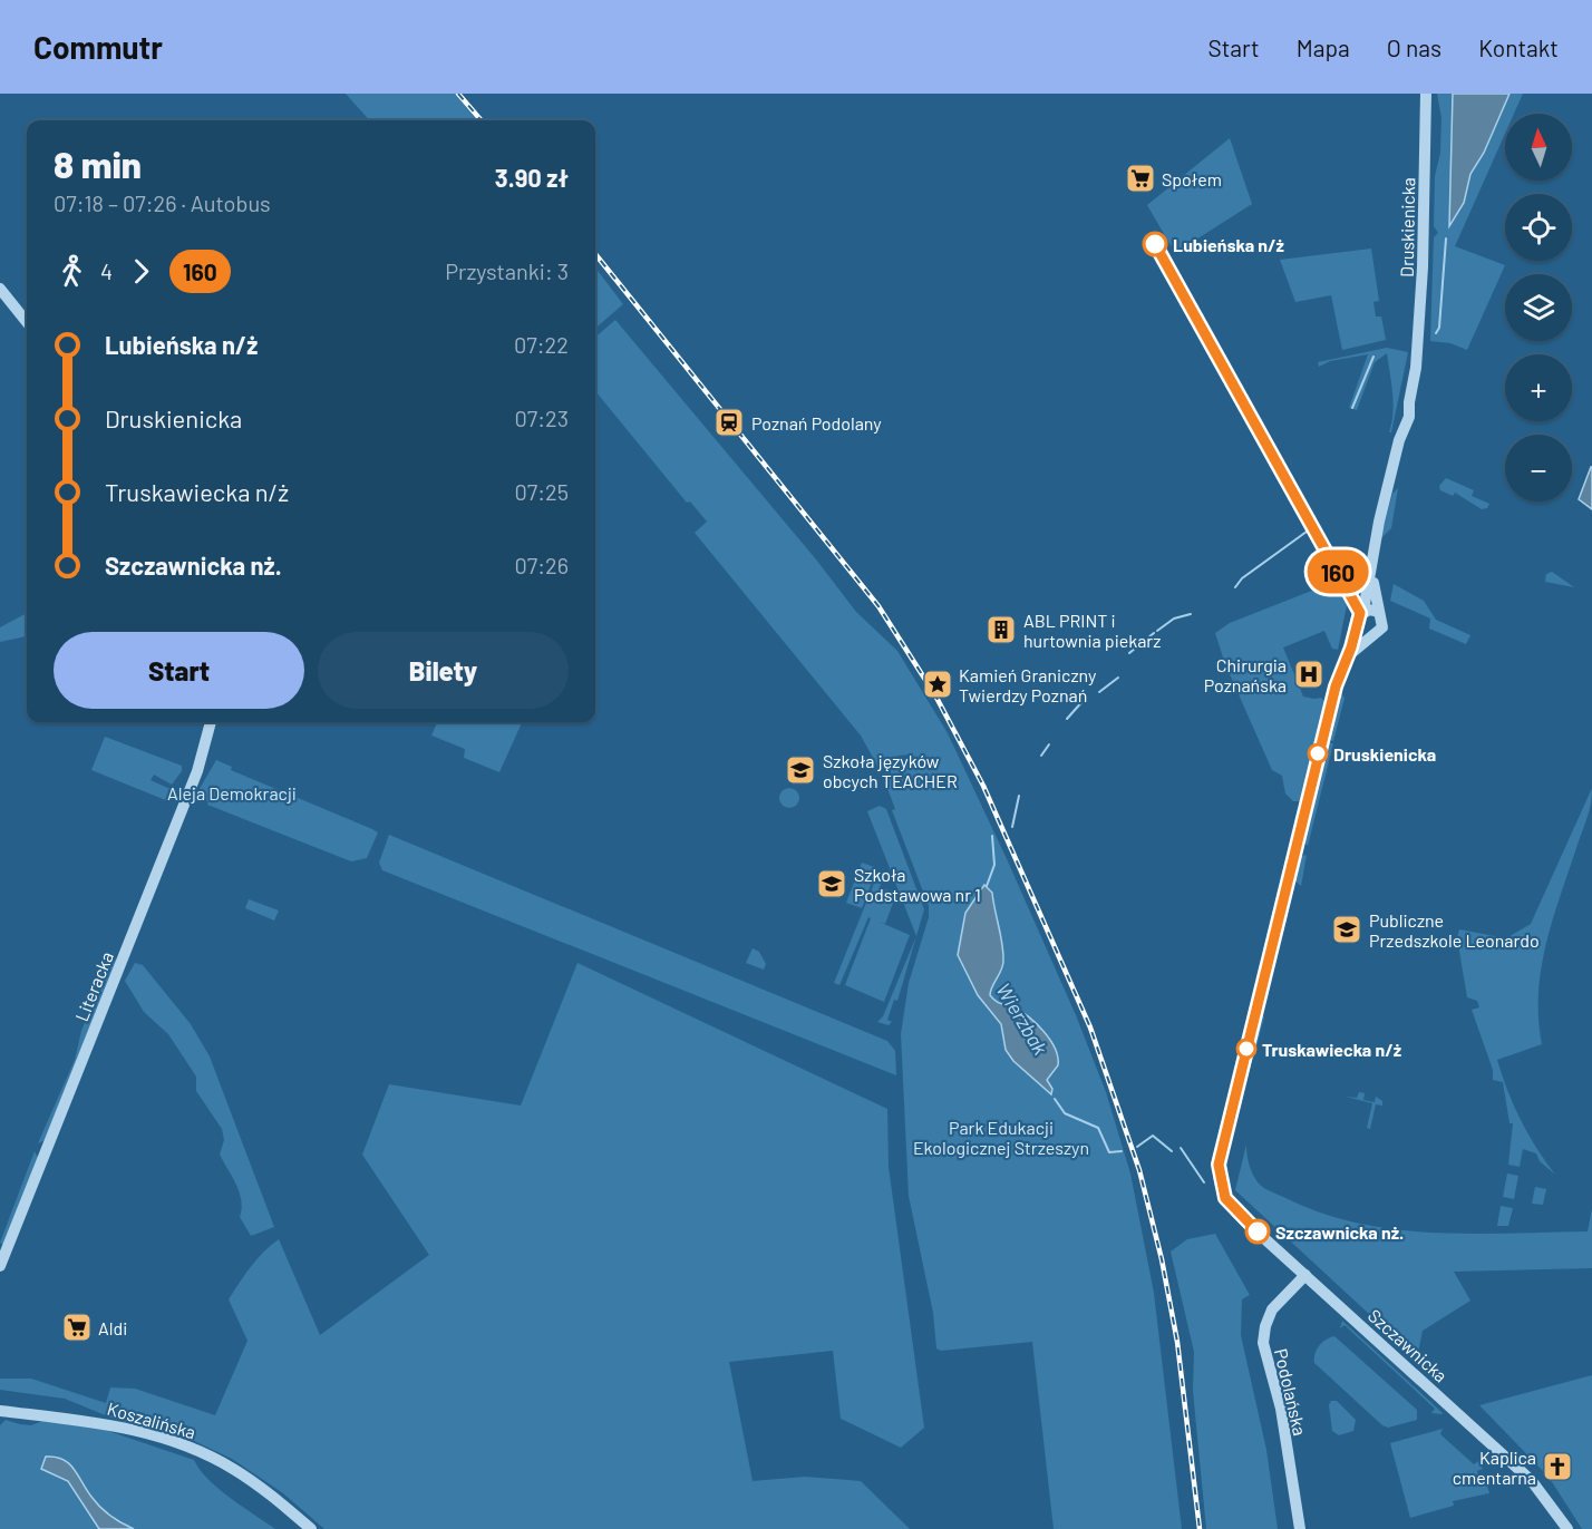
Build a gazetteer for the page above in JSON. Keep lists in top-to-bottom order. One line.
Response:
{"streets":{"street":["Druskienicka","Literacka","Szczawnicka","Podolańska","Koszalińska"]},"crossings":[["Szczawnicka","Podolańska"]],"water":["Wierzbak"],"parks":["Aleja Demokracji","Park Edukacji Ekologicznej Strzeszyn"],"places":{"supermarket":["Społem","Aldi"],"other":["Lubieńska n/ż","Druskienicka","Truskawiecka n/ż","Szczawnicka nż."],"station":["Poznań Podolany"],"building":["ABL PRINT i hurtownia piekarz"],"hospital":["Chirurgia Poznańska"],"place":["Kamień Graniczny Twierdzy Poznań"],"school or university":["Szkoła języków obcych TEACHER","Szkoła Podstawowa nr 1","Publiczne Przedszkole Leonardo"],"church":["Kaplica cmentarna"]},"lines":["bus line 160"],"north":"top","page":{"header":"Commutr","nav":["Start","Mapa","O nas","Kontakt"],"on_map":"160","map_buttons":["+","−"],"heading":["8 min","07:18 – 07:26 · Autobus","3.90 zł"],"legs":["4","160","Przystanki: 3"],"list":[{"name":"Lubieńska n/ż","value":"07:22"},{"name":"Druskienicka","value":"07:23"},{"name":"Truskawiecka n/ż","value":"07:25"},{"name":"Szczawnicka nż.","value":"07:26"}],"buttons":["Start","Bilety"]}}
